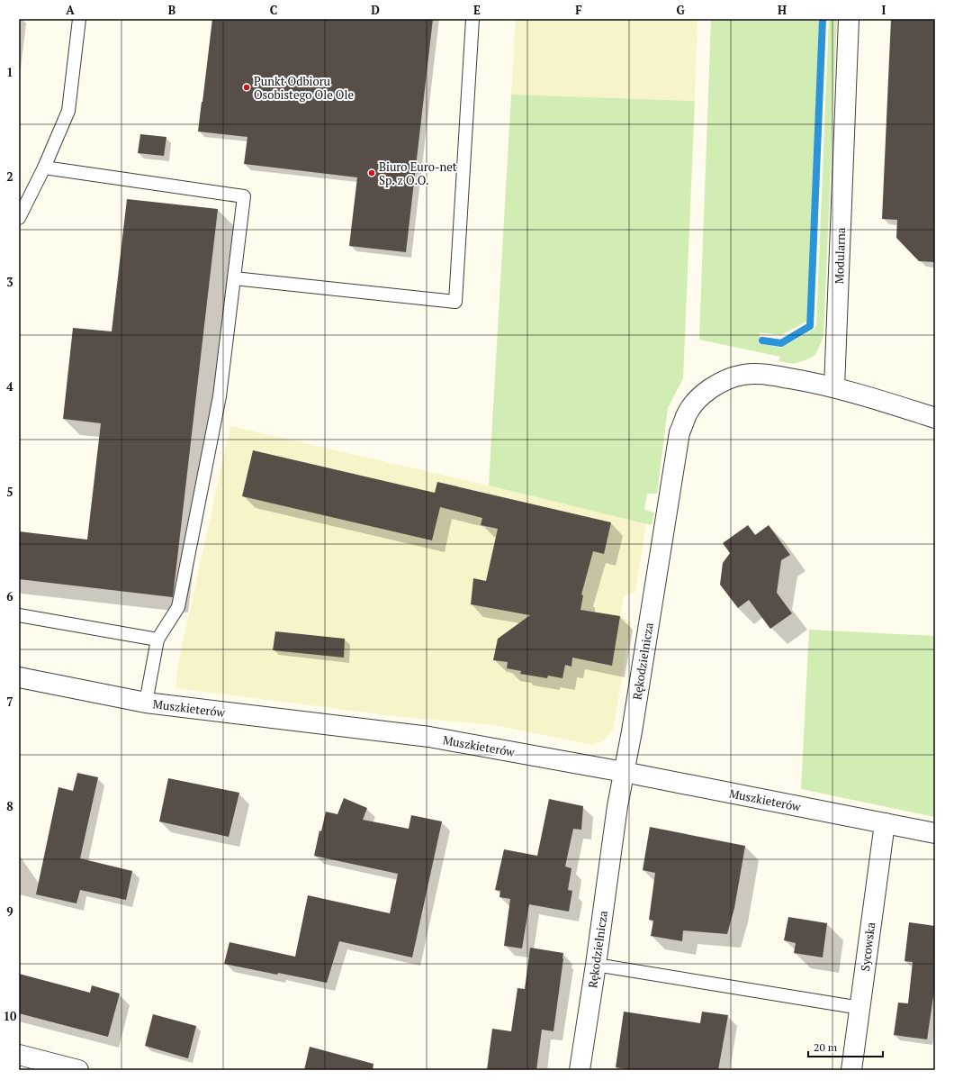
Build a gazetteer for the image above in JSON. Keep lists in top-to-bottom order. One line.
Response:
{"streets":{"street":["Modularna","Rękodzielnicza","Muszkieterów","Sycowska"]},"crossings":[["Modularna","Rękodzielnicza"],["Rękodzielnicza","Muszkieterów"],["Muszkieterów","Sycowska"]],"places":["Punkt Odbioru Osobistego Ole Ole","Biuro Euro-net Sp. z O.O."],"scale_bar":"20 m","grid":{"columns":["A","B","C","D","E","F","G","H","I"],"rows":["1","2","3","4","5","6","7","8","9","10"]}}
